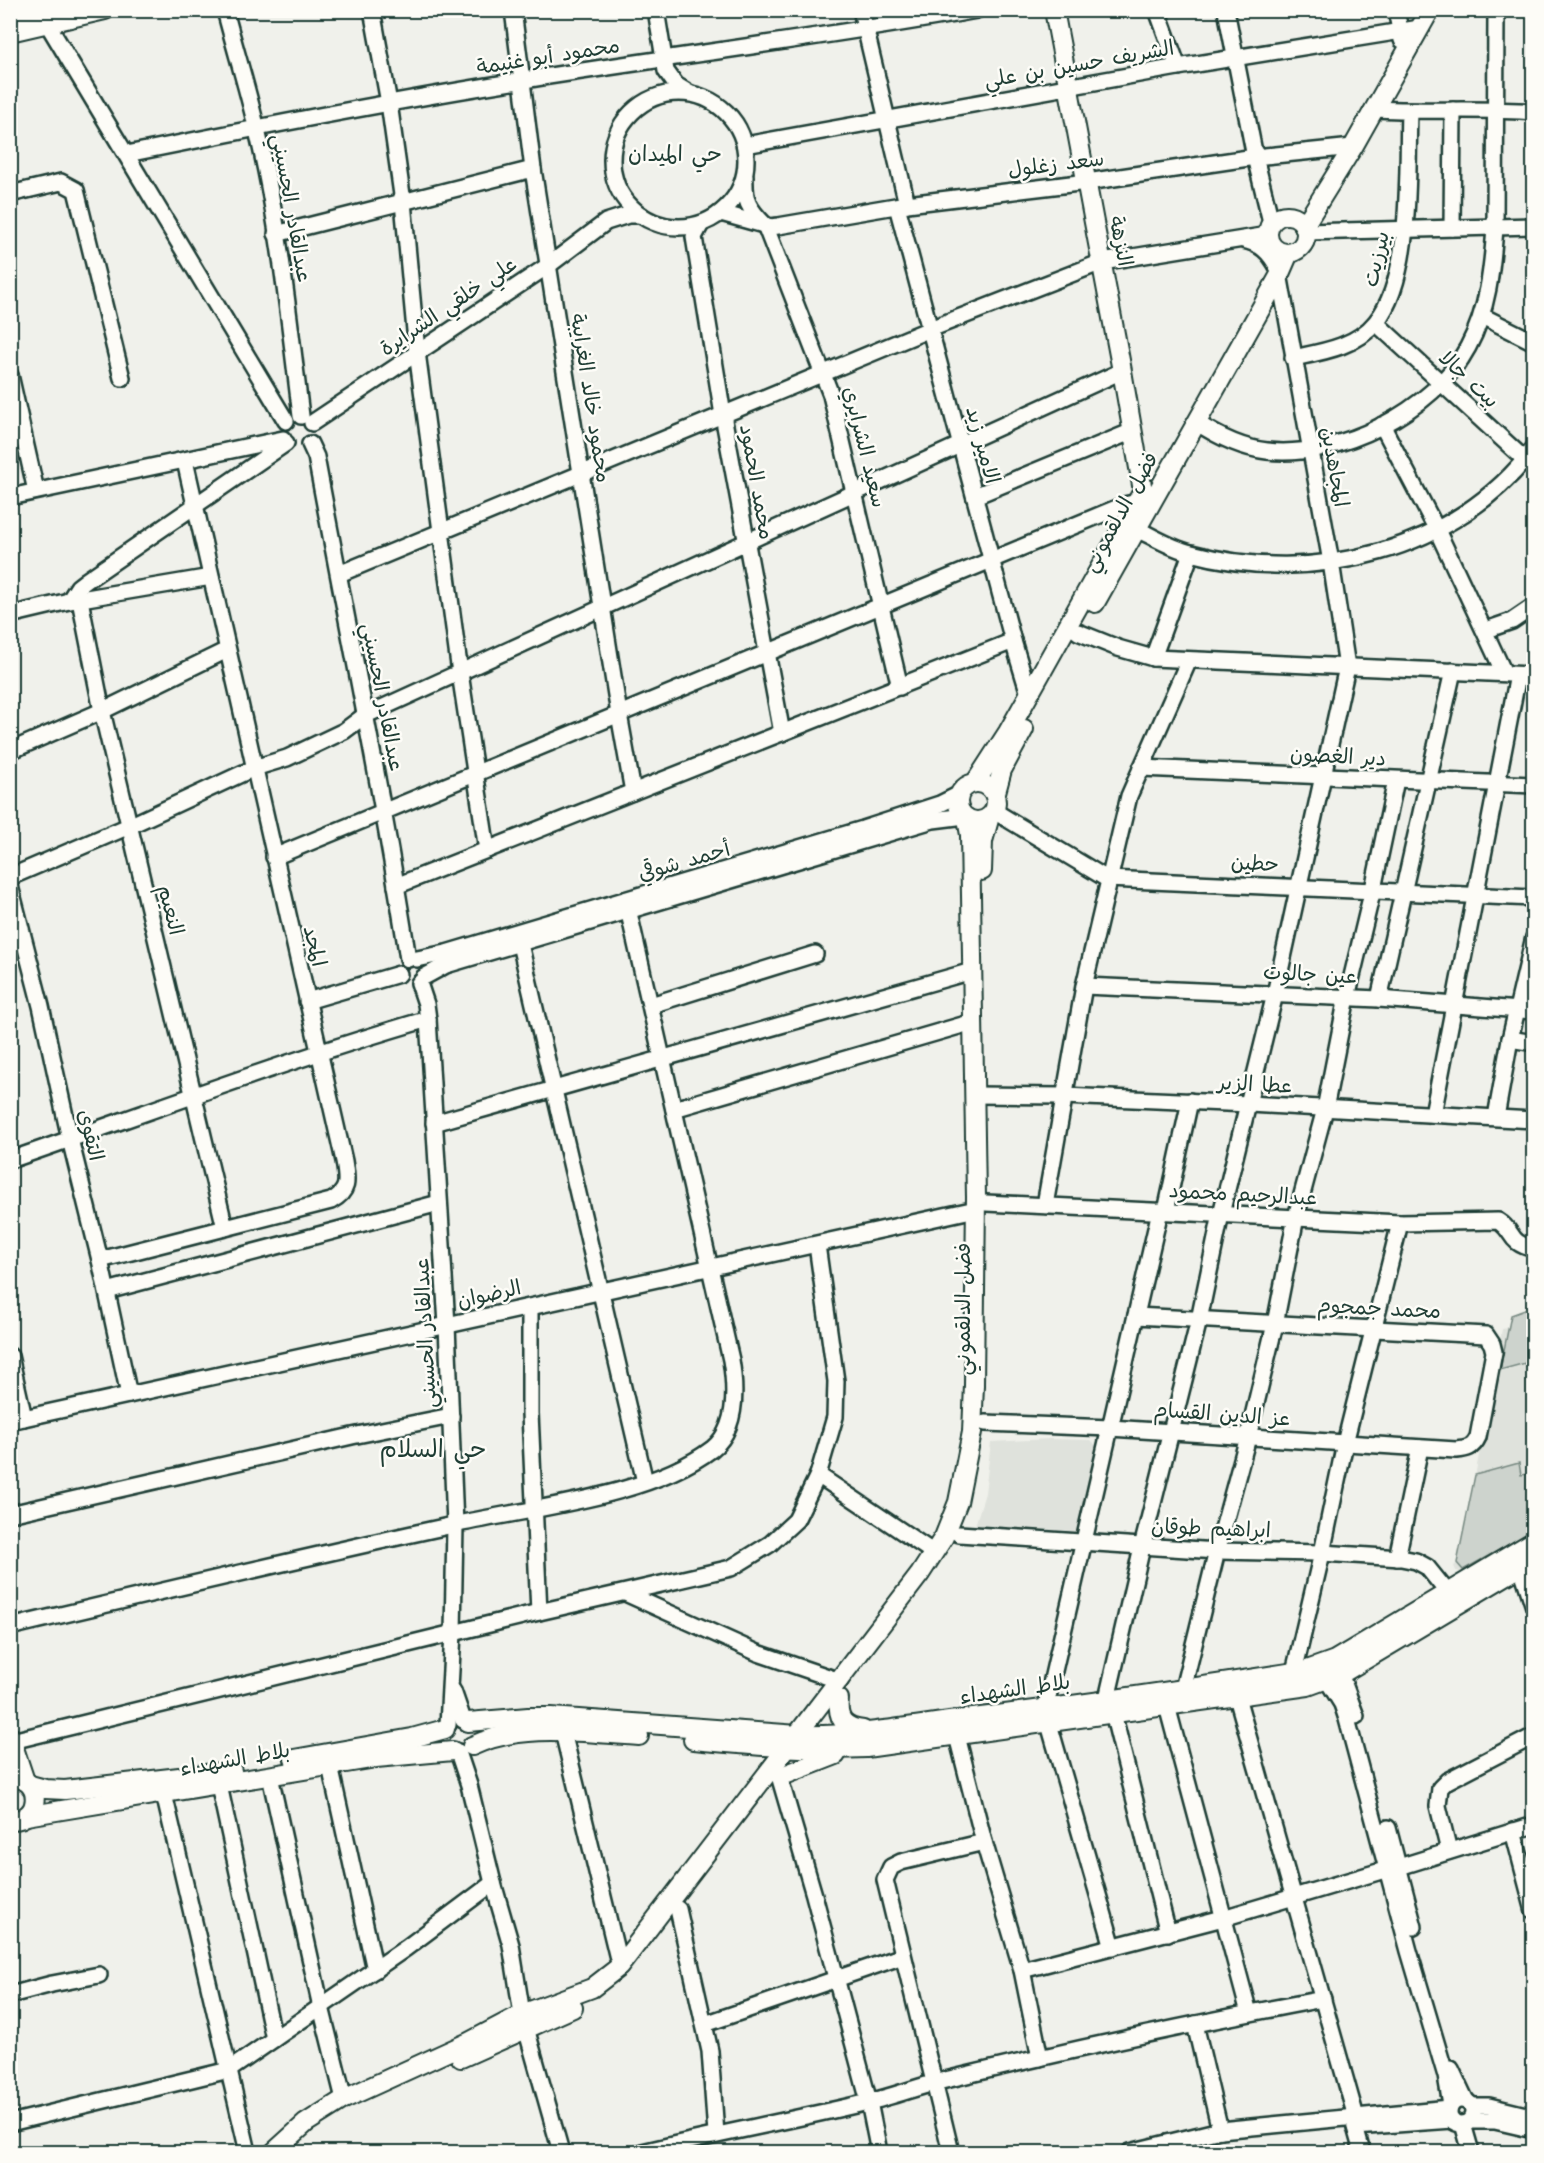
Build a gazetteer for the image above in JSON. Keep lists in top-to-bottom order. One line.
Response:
{"streets":{"main road":["النزهة","فضل الدلقموني","بلاط الشهداء"],"street":["محمود أبو غنيمة","الشريف حسين بن علي","سعد زغلول","عبدالقادر الحسيني","بيرزيت","علي خلقي الشرايرة","بيت جالا","محمود خالد الغرايبة","الامير زيد","سعيد الشرايري","المجاهدين","محمد الحمود","دير الغصون","أحمد شوقي","حطين","النعيم","المجد","عين جالوت","عطا الزير","التقوى","عبدالرحيم محمود","الرضوان","محمد جمجوم","عز الدين القسام","ابراهيم طوقان"]},"crossings":[["محمود أبو غنيمة","عبدالقادر الحسيني"],["محمود أبو غنيمة","محمود خالد الغرايبة"],["محمود أبو غنيمة","الامير زيد"],["الشريف حسين بن علي","سعد زغلول"],["الشريف حسين بن علي","النزهة"],["الشريف حسين بن علي","علي خلقي الشرايرة"],["الشريف حسين بن علي","الامير زيد"],["الشريف حسين بن علي","محمد الحمود"],["سعد زغلول","النزهة"],["سعد زغلول","علي خلقي الشرايرة"],["سعد زغلول","الامير زيد"],["سعد زغلول","سعيد الشرايري"],["سعد زغلول","محمد الحمود"],["عبدالقادر الحسيني","علي خلقي الشرايرة"],["عبدالقادر الحسيني","أحمد شوقي"],["عبدالقادر الحسيني","الرضوان"],["عبدالقادر الحسيني","بلاط الشهداء"],["بيرزيت","بيت جالا"],["بيرزيت","المجاهدين"],["علي خلقي الشرايرة","محمود خالد الغرايبة"],["علي خلقي الشرايرة","محمد الحمود"],["المجاهدين","فضل الدلقموني"],["فضل الدلقموني","أحمد شوقي"],["فضل الدلقموني","حطين"],["فضل الدلقموني","عطا الزير"],["فضل الدلقموني","عبدالرحيم محمود"],["فضل الدلقموني","الرضوان"],["فضل الدلقموني","عز الدين القسام"],["فضل الدلقموني","ابراهيم طوقان"],["فضل الدلقموني","بلاط الشهداء"],["أحمد شوقي","حطين"],["النعيم","المجد"],["المجد","التقوى"],["التقوى","الرضوان"],["عبدالرحيم محمود","الرضوان"],["محمد جمجوم","عز الدين القسام"],["ابراهيم طوقان","بلاط الشهداء"]],"districts":["حي الميدان","حي السلام"]}
